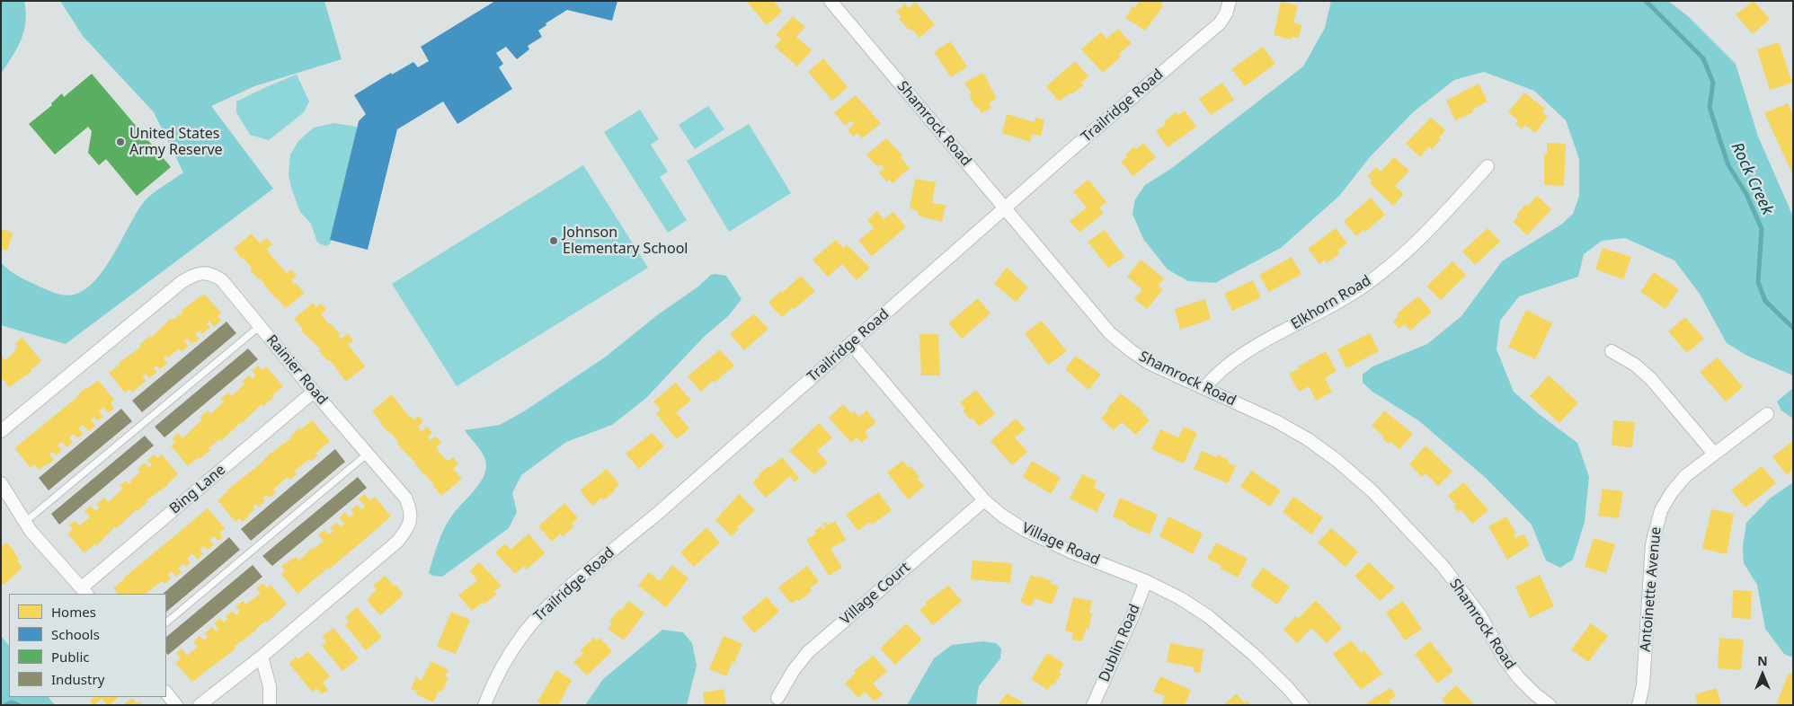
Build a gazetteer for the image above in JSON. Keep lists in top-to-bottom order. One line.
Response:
{"streets":{"street":["Trailridge Road","Shamrock Road","Elkhorn Road","Rainier Road","Bing Lane","Village Road","Antoinette Avenue","Village Court","Dublin Road"]},"crossings":[["Trailridge Road","Shamrock Road"],["Trailridge Road","Village Road"],["Shamrock Road","Elkhorn Road"],["Rainier Road","Bing Lane"],["Village Road","Village Court"],["Village Road","Dublin Road"]],"water":["Rock Creek"],"places":["United States Army Reserve","Johnson Elementary School"],"legend":["Homes","Schools","Public","Industry"],"north":"top"}
